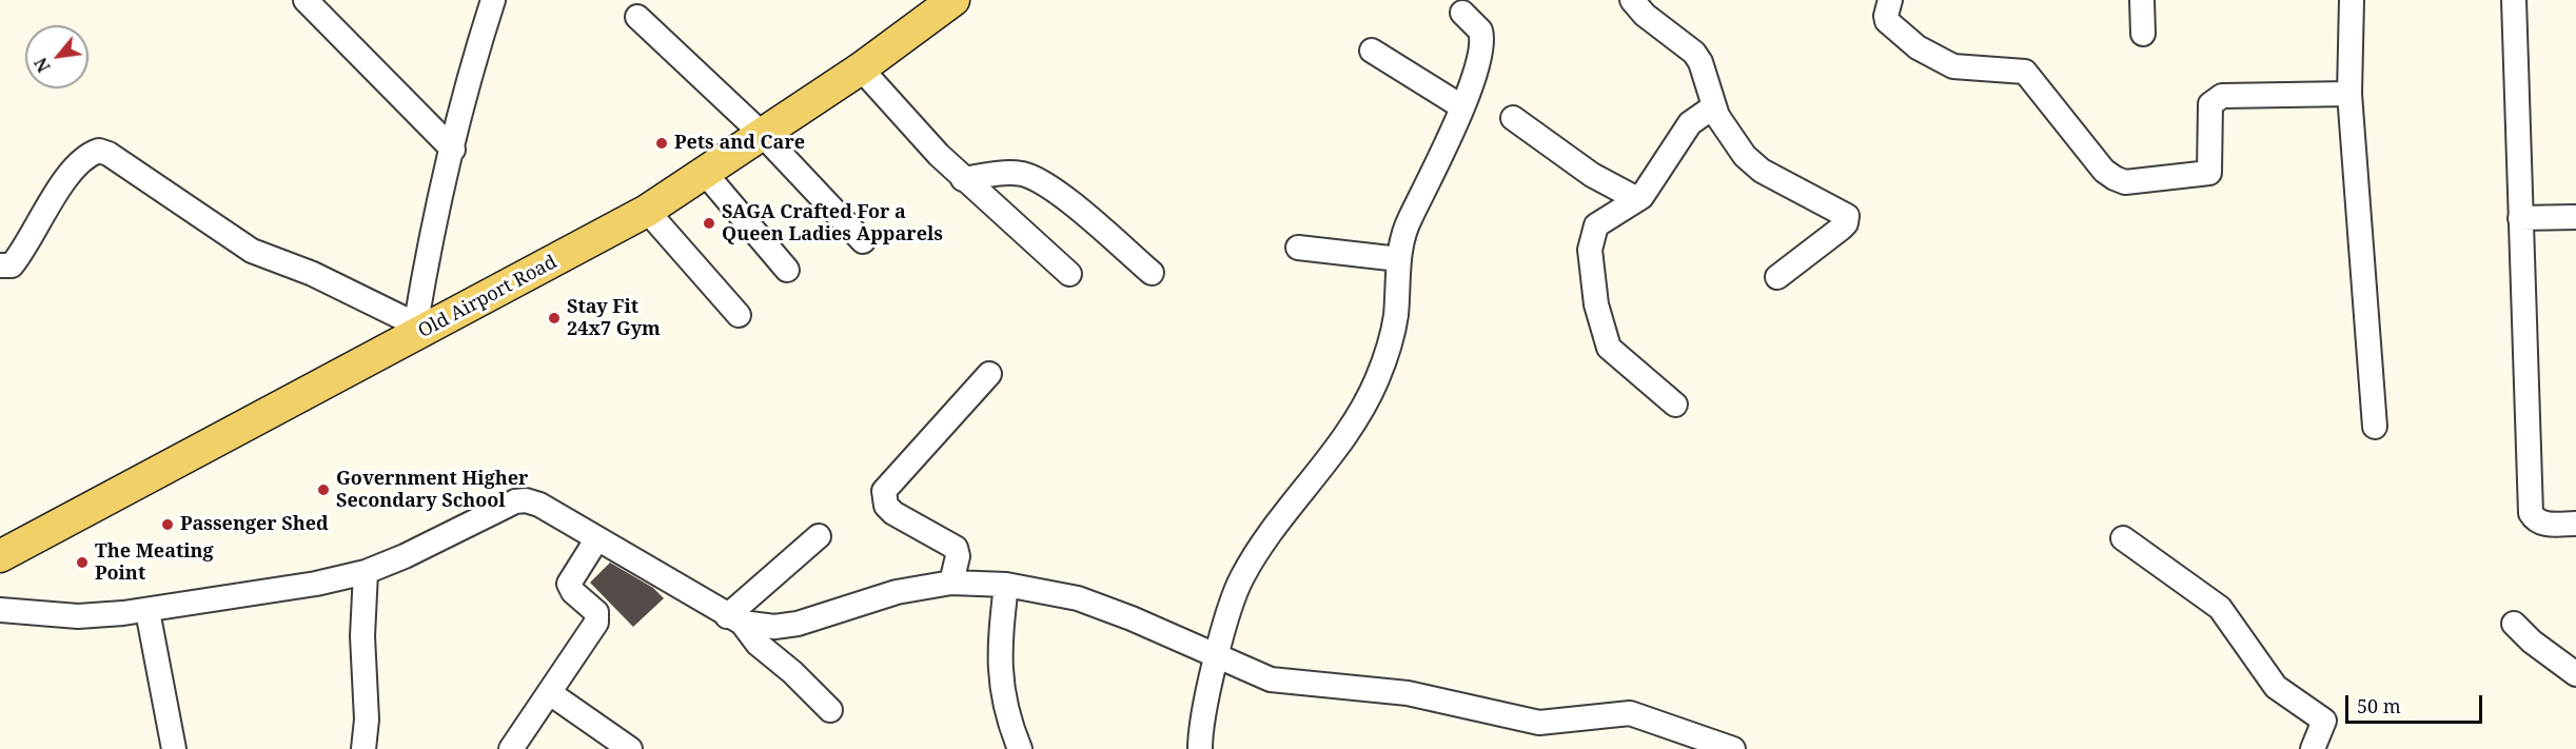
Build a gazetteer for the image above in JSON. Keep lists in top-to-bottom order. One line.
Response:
{"streets":{"main road":["Old Airport Road"]},"places":["Pets and Care","SAGA Crafted For a Queen Ladies Apparels","Stay Fit 24x7 Gym","Government Higher Secondary School","Passenger Shed","The Meating Point"],"scale_bar":"50 m","north":"bottom left"}
